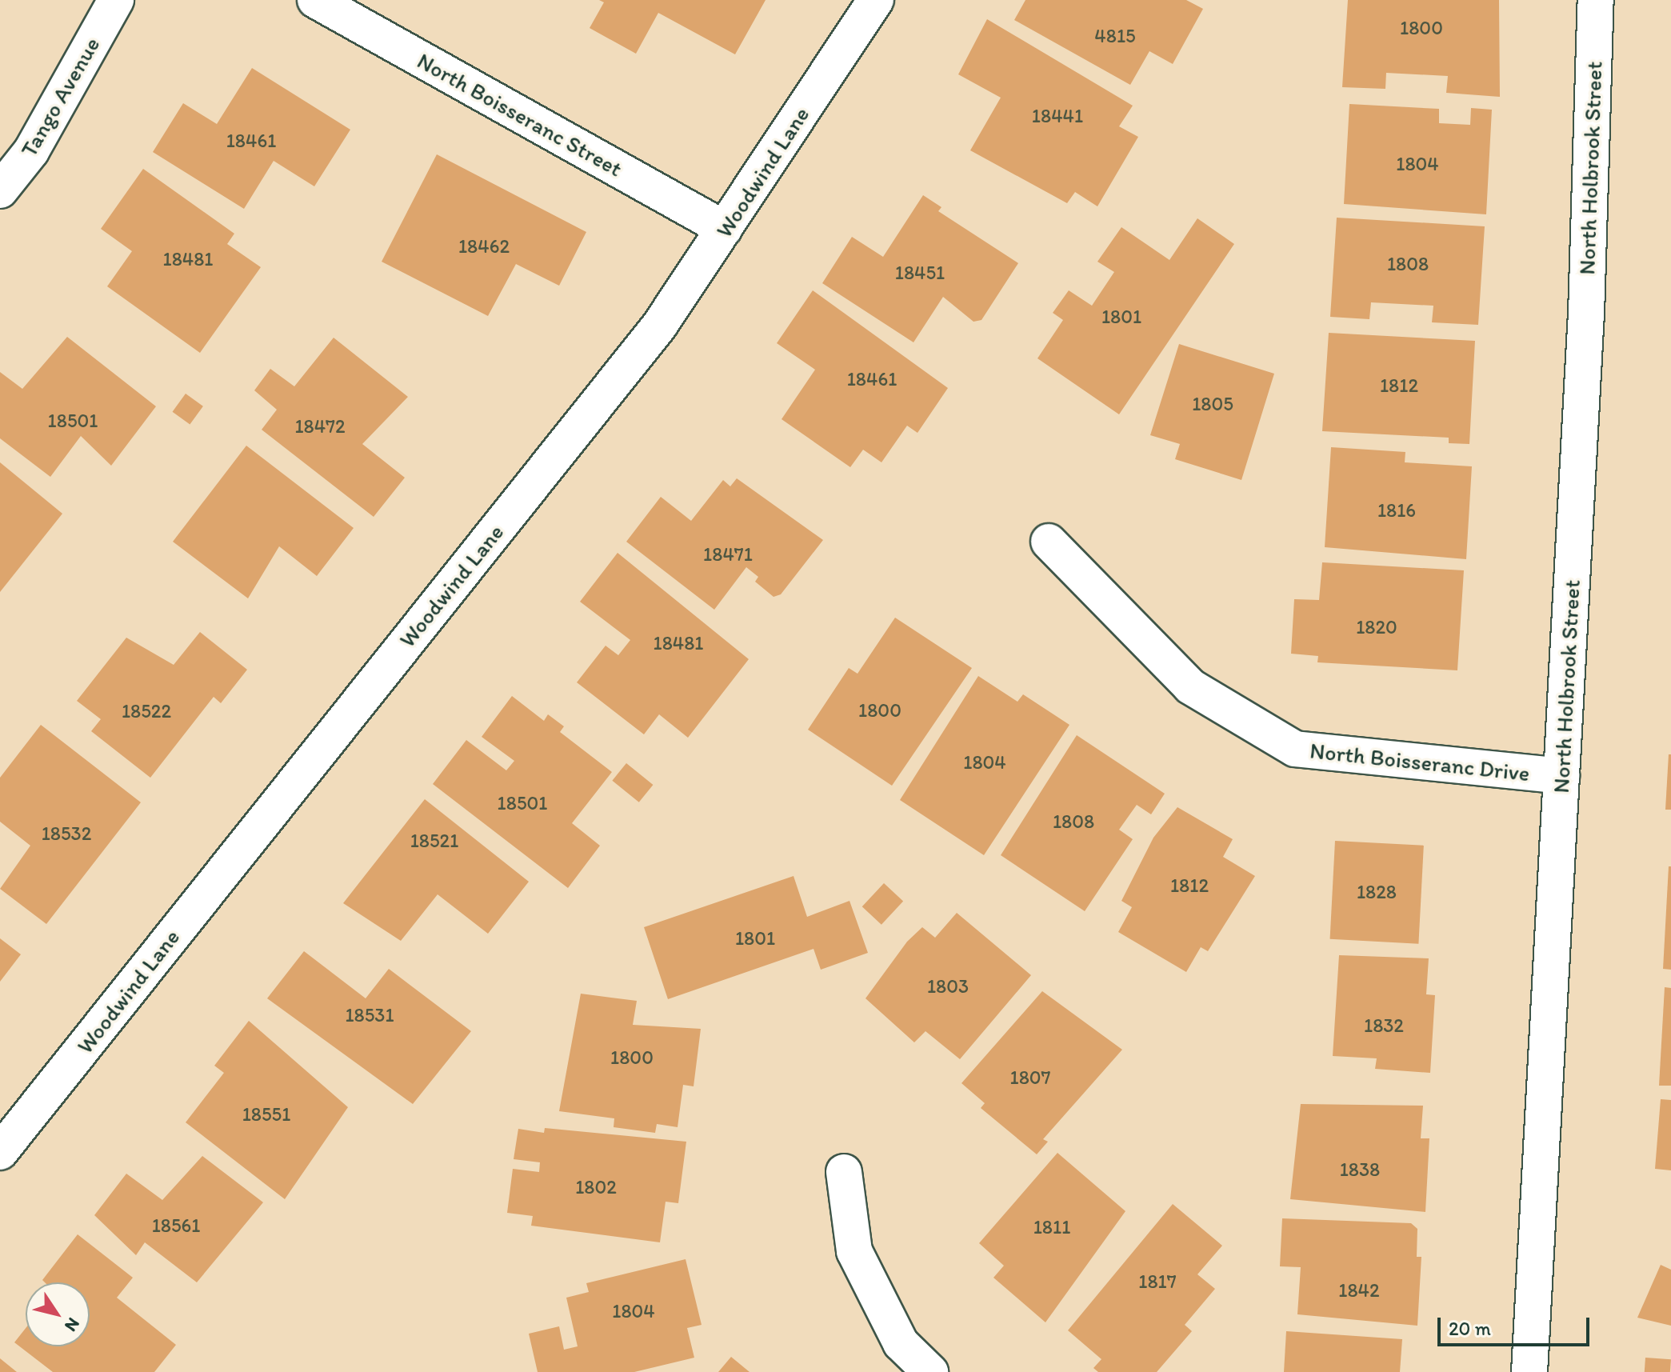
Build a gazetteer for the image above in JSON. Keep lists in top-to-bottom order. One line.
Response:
{"streets":{"street":["Tango Avenue","North Boisseranc Street","North Holbrook Street","Woodwind Lane","North Boisseranc Drive"]},"crossings":[["North Boisseranc Street","Woodwind Lane"],["North Holbrook Street","North Boisseranc Drive"]],"house_numbers":["1800","4815","18441","18461","1804","18462","18481","1808","18451","1801","18461","1812","1805","18501","18472","1816","18471","1820","18481","1800","18522","1804","18501","1808","18532","18521","1812","1828","1801","1803","18531","1832","1800","1807","18551","1838","1802","18561","1811","1817","1842","1804"],"scale_bar":"20 m","north":"bottom right"}
